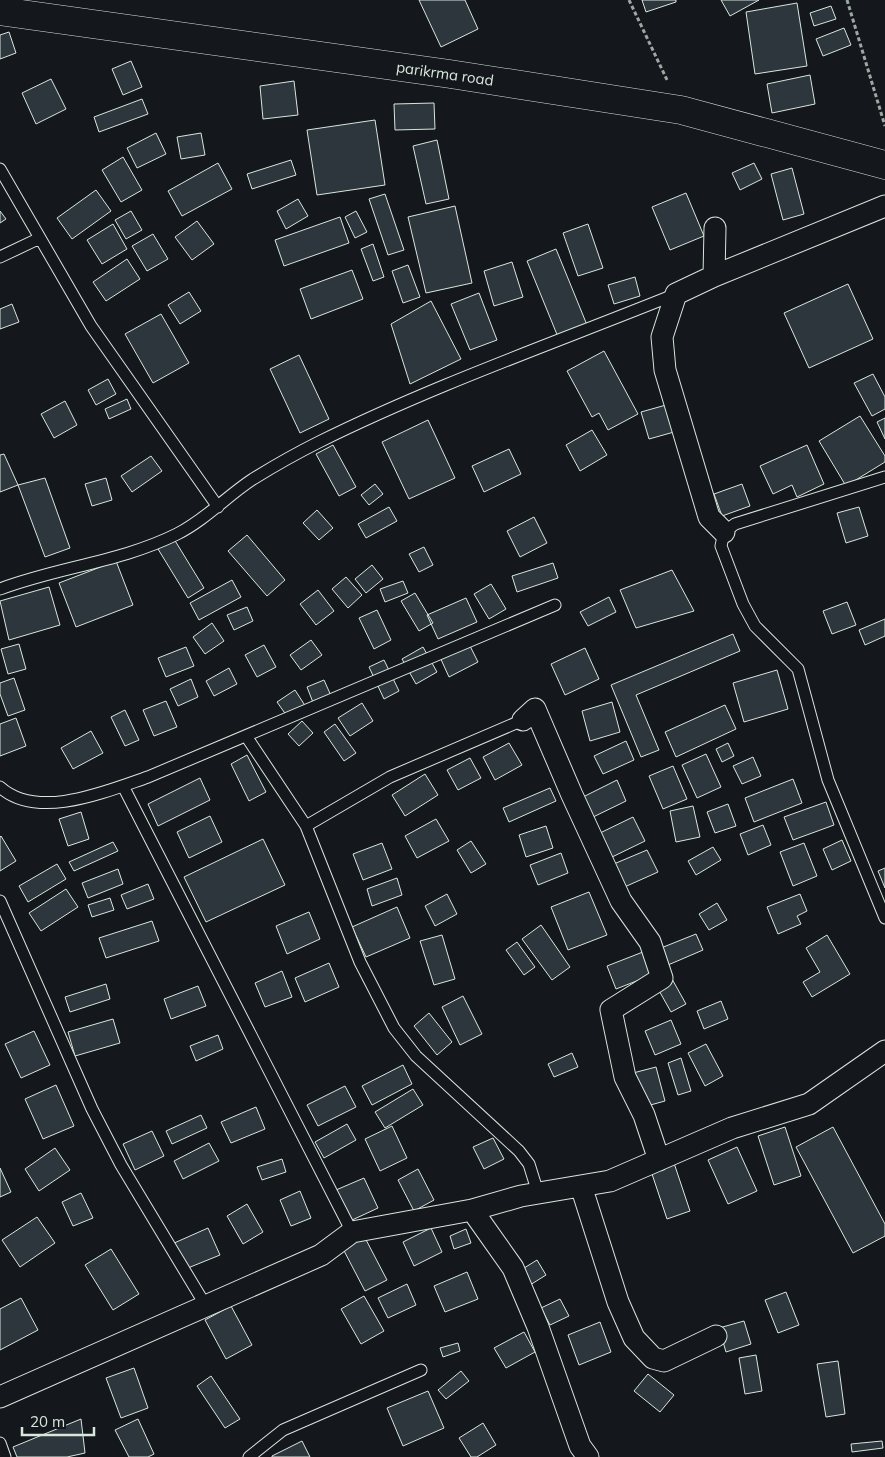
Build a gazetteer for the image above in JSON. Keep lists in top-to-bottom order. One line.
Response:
{"streets":{"street":["parikrma road"]},"scale_bar":"20 m"}
